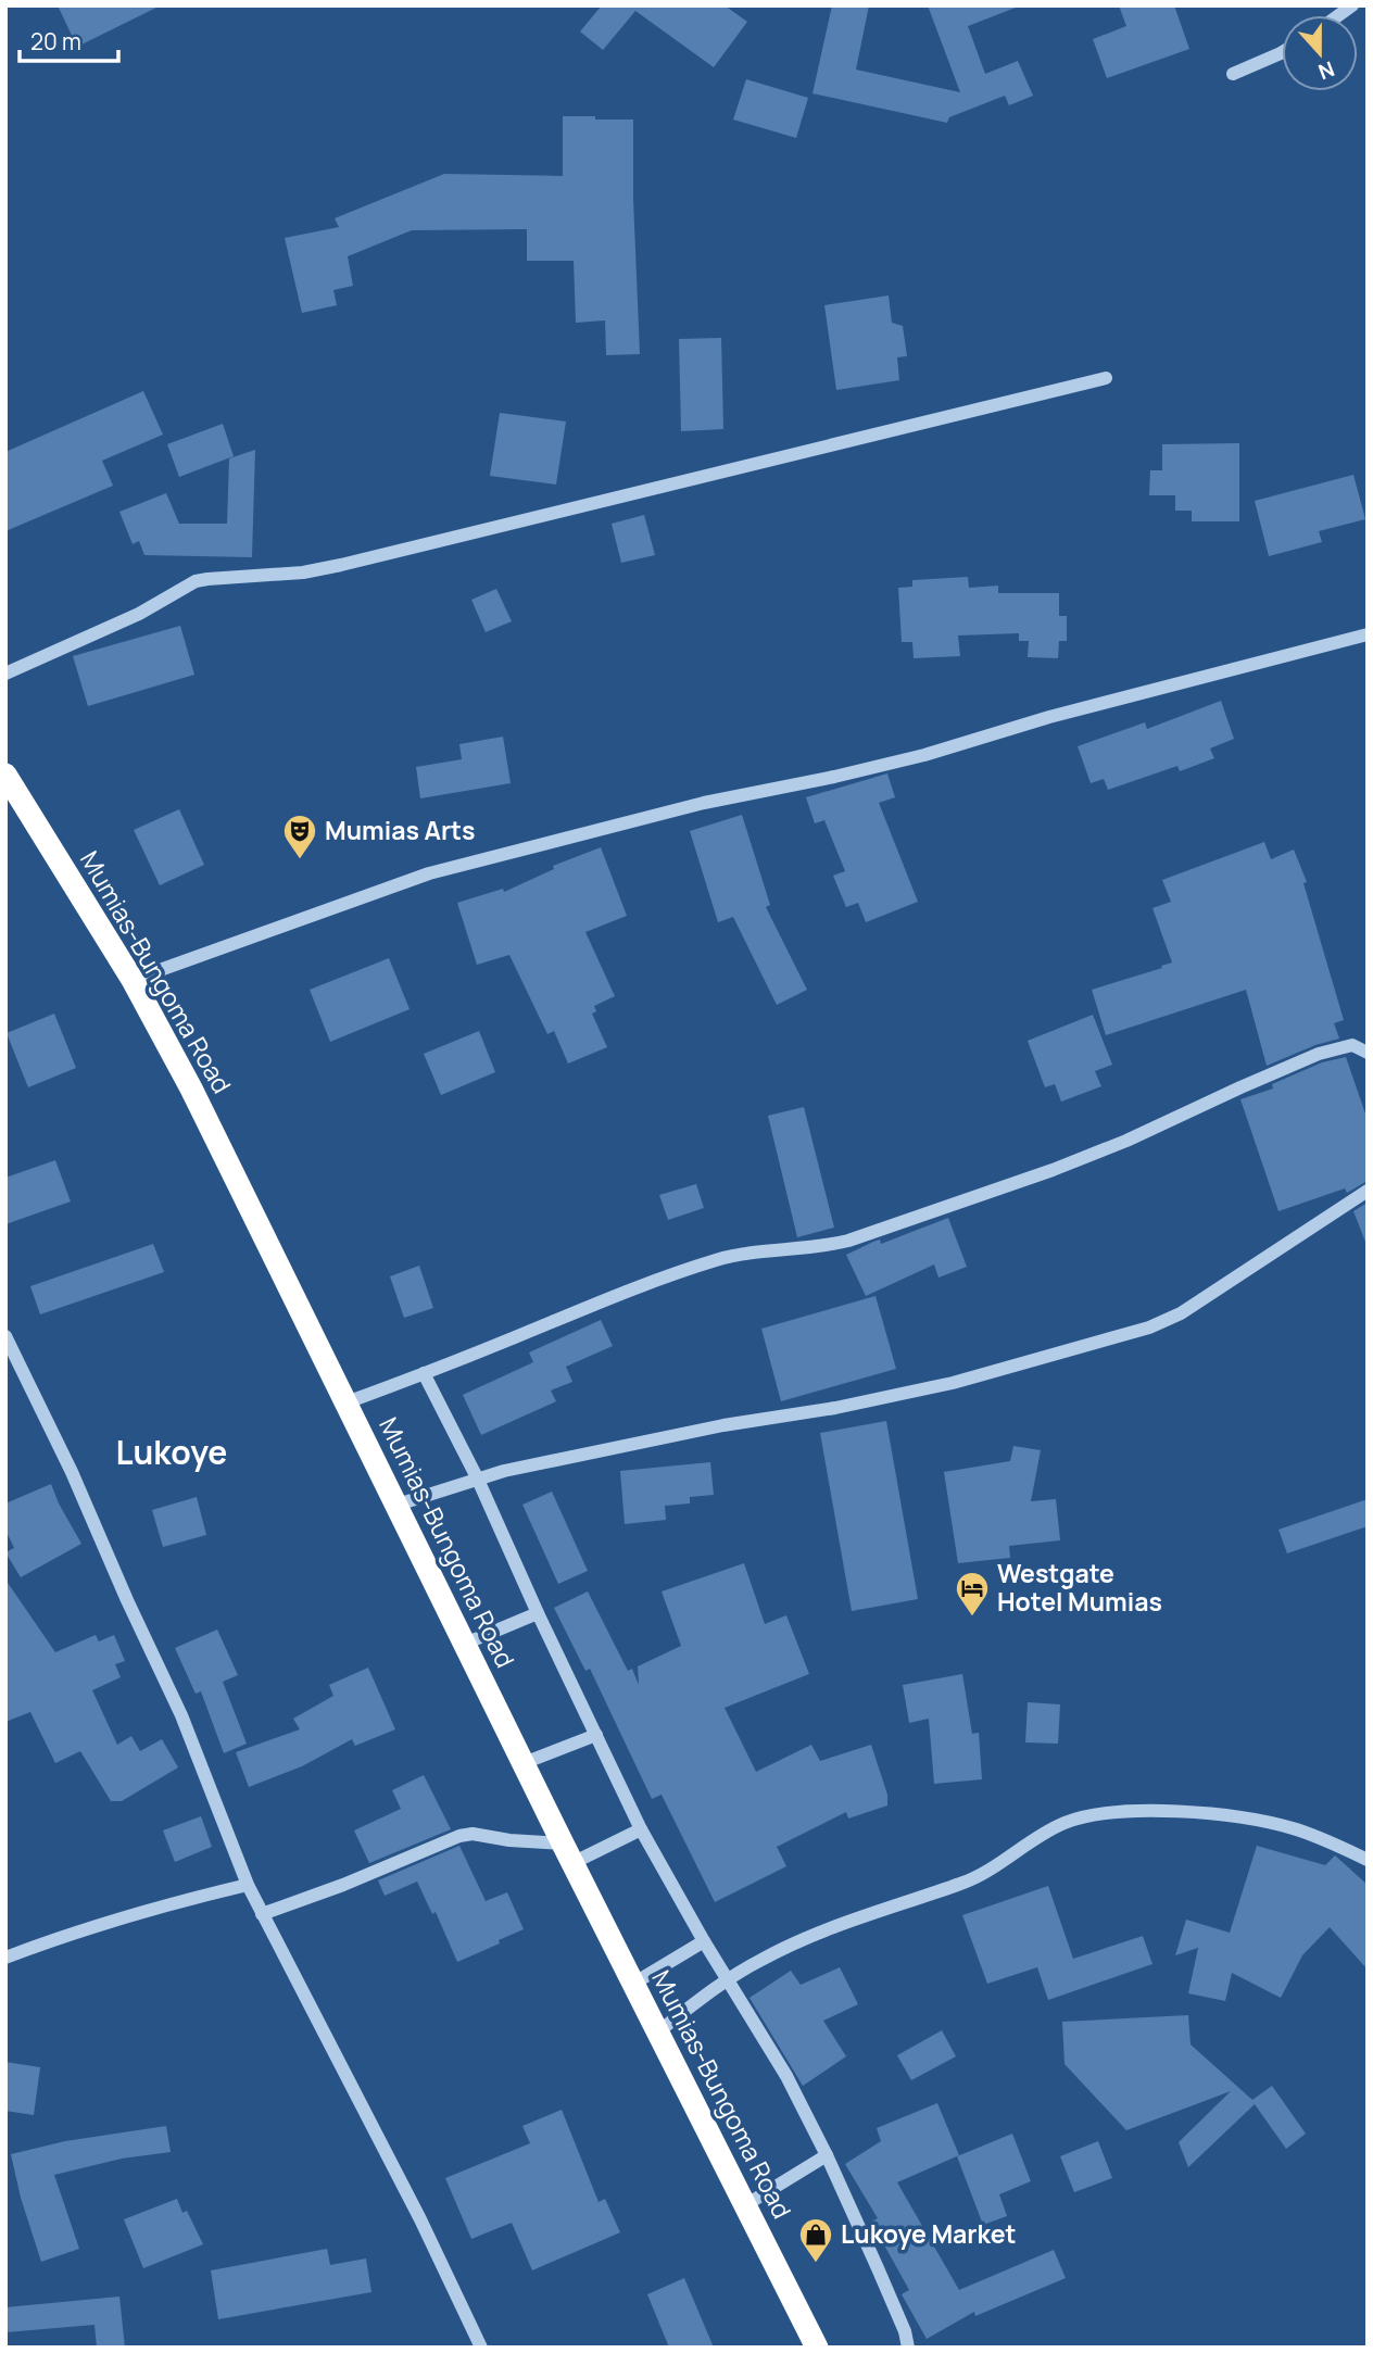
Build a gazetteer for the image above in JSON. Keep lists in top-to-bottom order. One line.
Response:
{"streets":{"highway":["Mumias-Bungoma Road"]},"districts":["Lukoye"],"places":{"theatre":["Mumias Arts"],"hotel":["Westgate Hotel Mumias"],"shop":["Lukoye Market"]},"scale_bar":"20 m","north":"bottom"}
